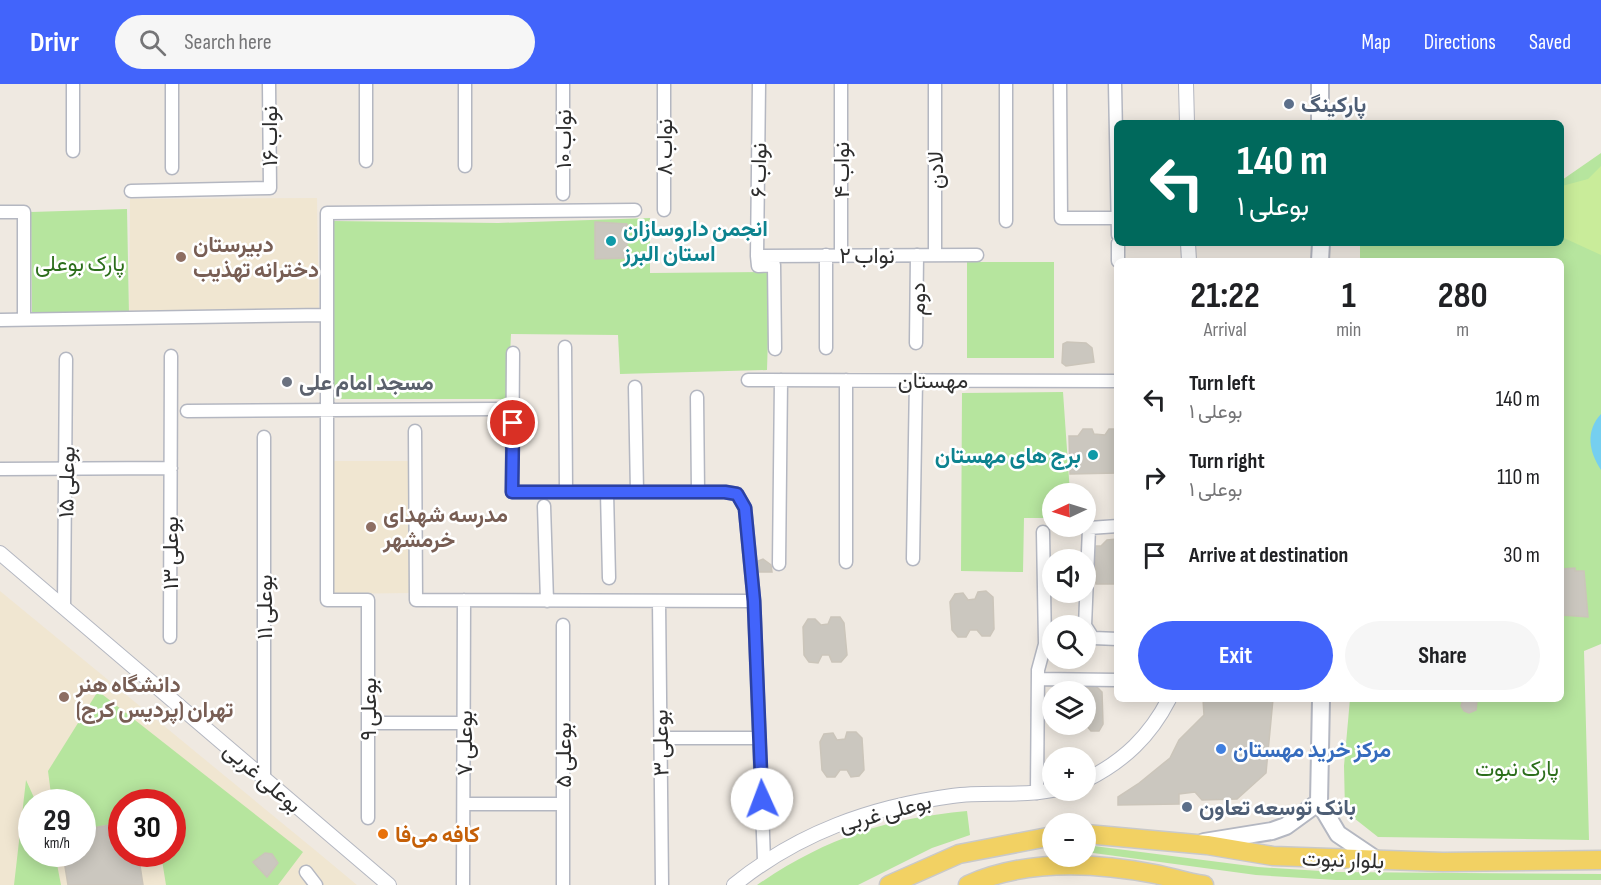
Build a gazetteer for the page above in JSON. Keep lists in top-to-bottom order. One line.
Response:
{"streets":{"main road":["بلوار نبوت"],"street":["نواب ۱۶","نواب ۱۰","نواب ۸","نواب ۶","نواب ۴","لادن","نواب ۲","دوم","مهستان","بوعلی ۱۵","بوعلی ۱۳","بوعلی ۱۱","بوعلی ۹","بوعلی ۷","بوعلی ۳","بوعلی ۵","بوعلی غربی"]},"crossings":[["نواب ۶","نواب ۲"],["نواب ۴","نواب ۲"],["لادن","نواب ۲"],["نواب ۲","دوم"],["بوعلی ۱۵","بوعلی غربی"],["بوعلی ۱۱","بوعلی غربی"]],"parks":["پارک بوعلی","پارک نبوت"],"places":["پارکینگ","انجمن داروسازان استان البرز","دبیرستان دخترانه تهذیب","مسجد امام علی","برج های مهستان","مدرسه شهدای خرمشهر","دانشگاه هنر تهران (پردیس کرج)","مرکز خرید مهستان","بانک توسعه تعاون","کافه می‌فا"],"north":"left","page":{"header":"Drivr","search":"Search here","nav":["Map","Directions","Saved"],"turn":["140 m","بوعلی ۱"],"eta":["21:22","Arrival","1","min","280","m"],"list":[{"name":"Turn left","note":"بوعلی ۱","value":"140 m"},{"name":"Turn right","note":"بوعلی ۱","value":"110 m"},{"name":"Arrive at destination","value":"30 m"}],"map_buttons":["+","−"],"buttons":["Exit","Share"],"speed":"29 km/h","limit":"30"}}
